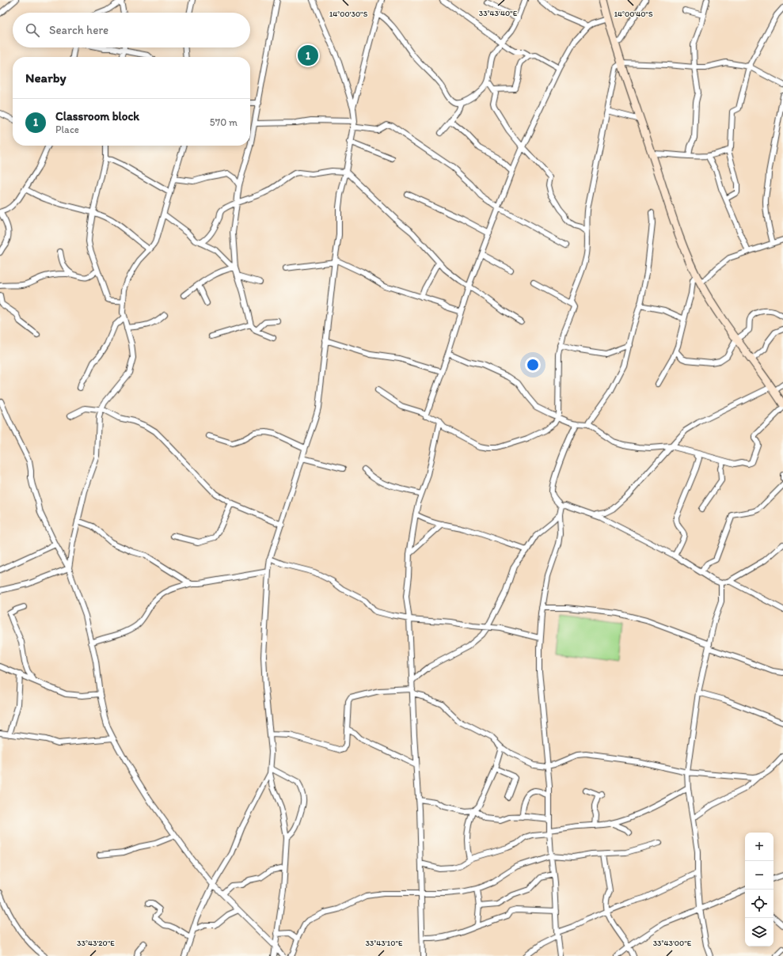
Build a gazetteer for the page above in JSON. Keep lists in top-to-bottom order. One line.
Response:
{"page":{"search":"Search here","pins":"1","heading":"Nearby","list":[{"mark":"1","name":"Classroom block","note":"Place","value":"570 m"}],"map_buttons":["+","−"]},"coordinates":["33°43'40\"E","14°00'30\"S","14°00'40\"S","33°43'20\"E","33°43'10\"E","33°43'00\"E"]}
